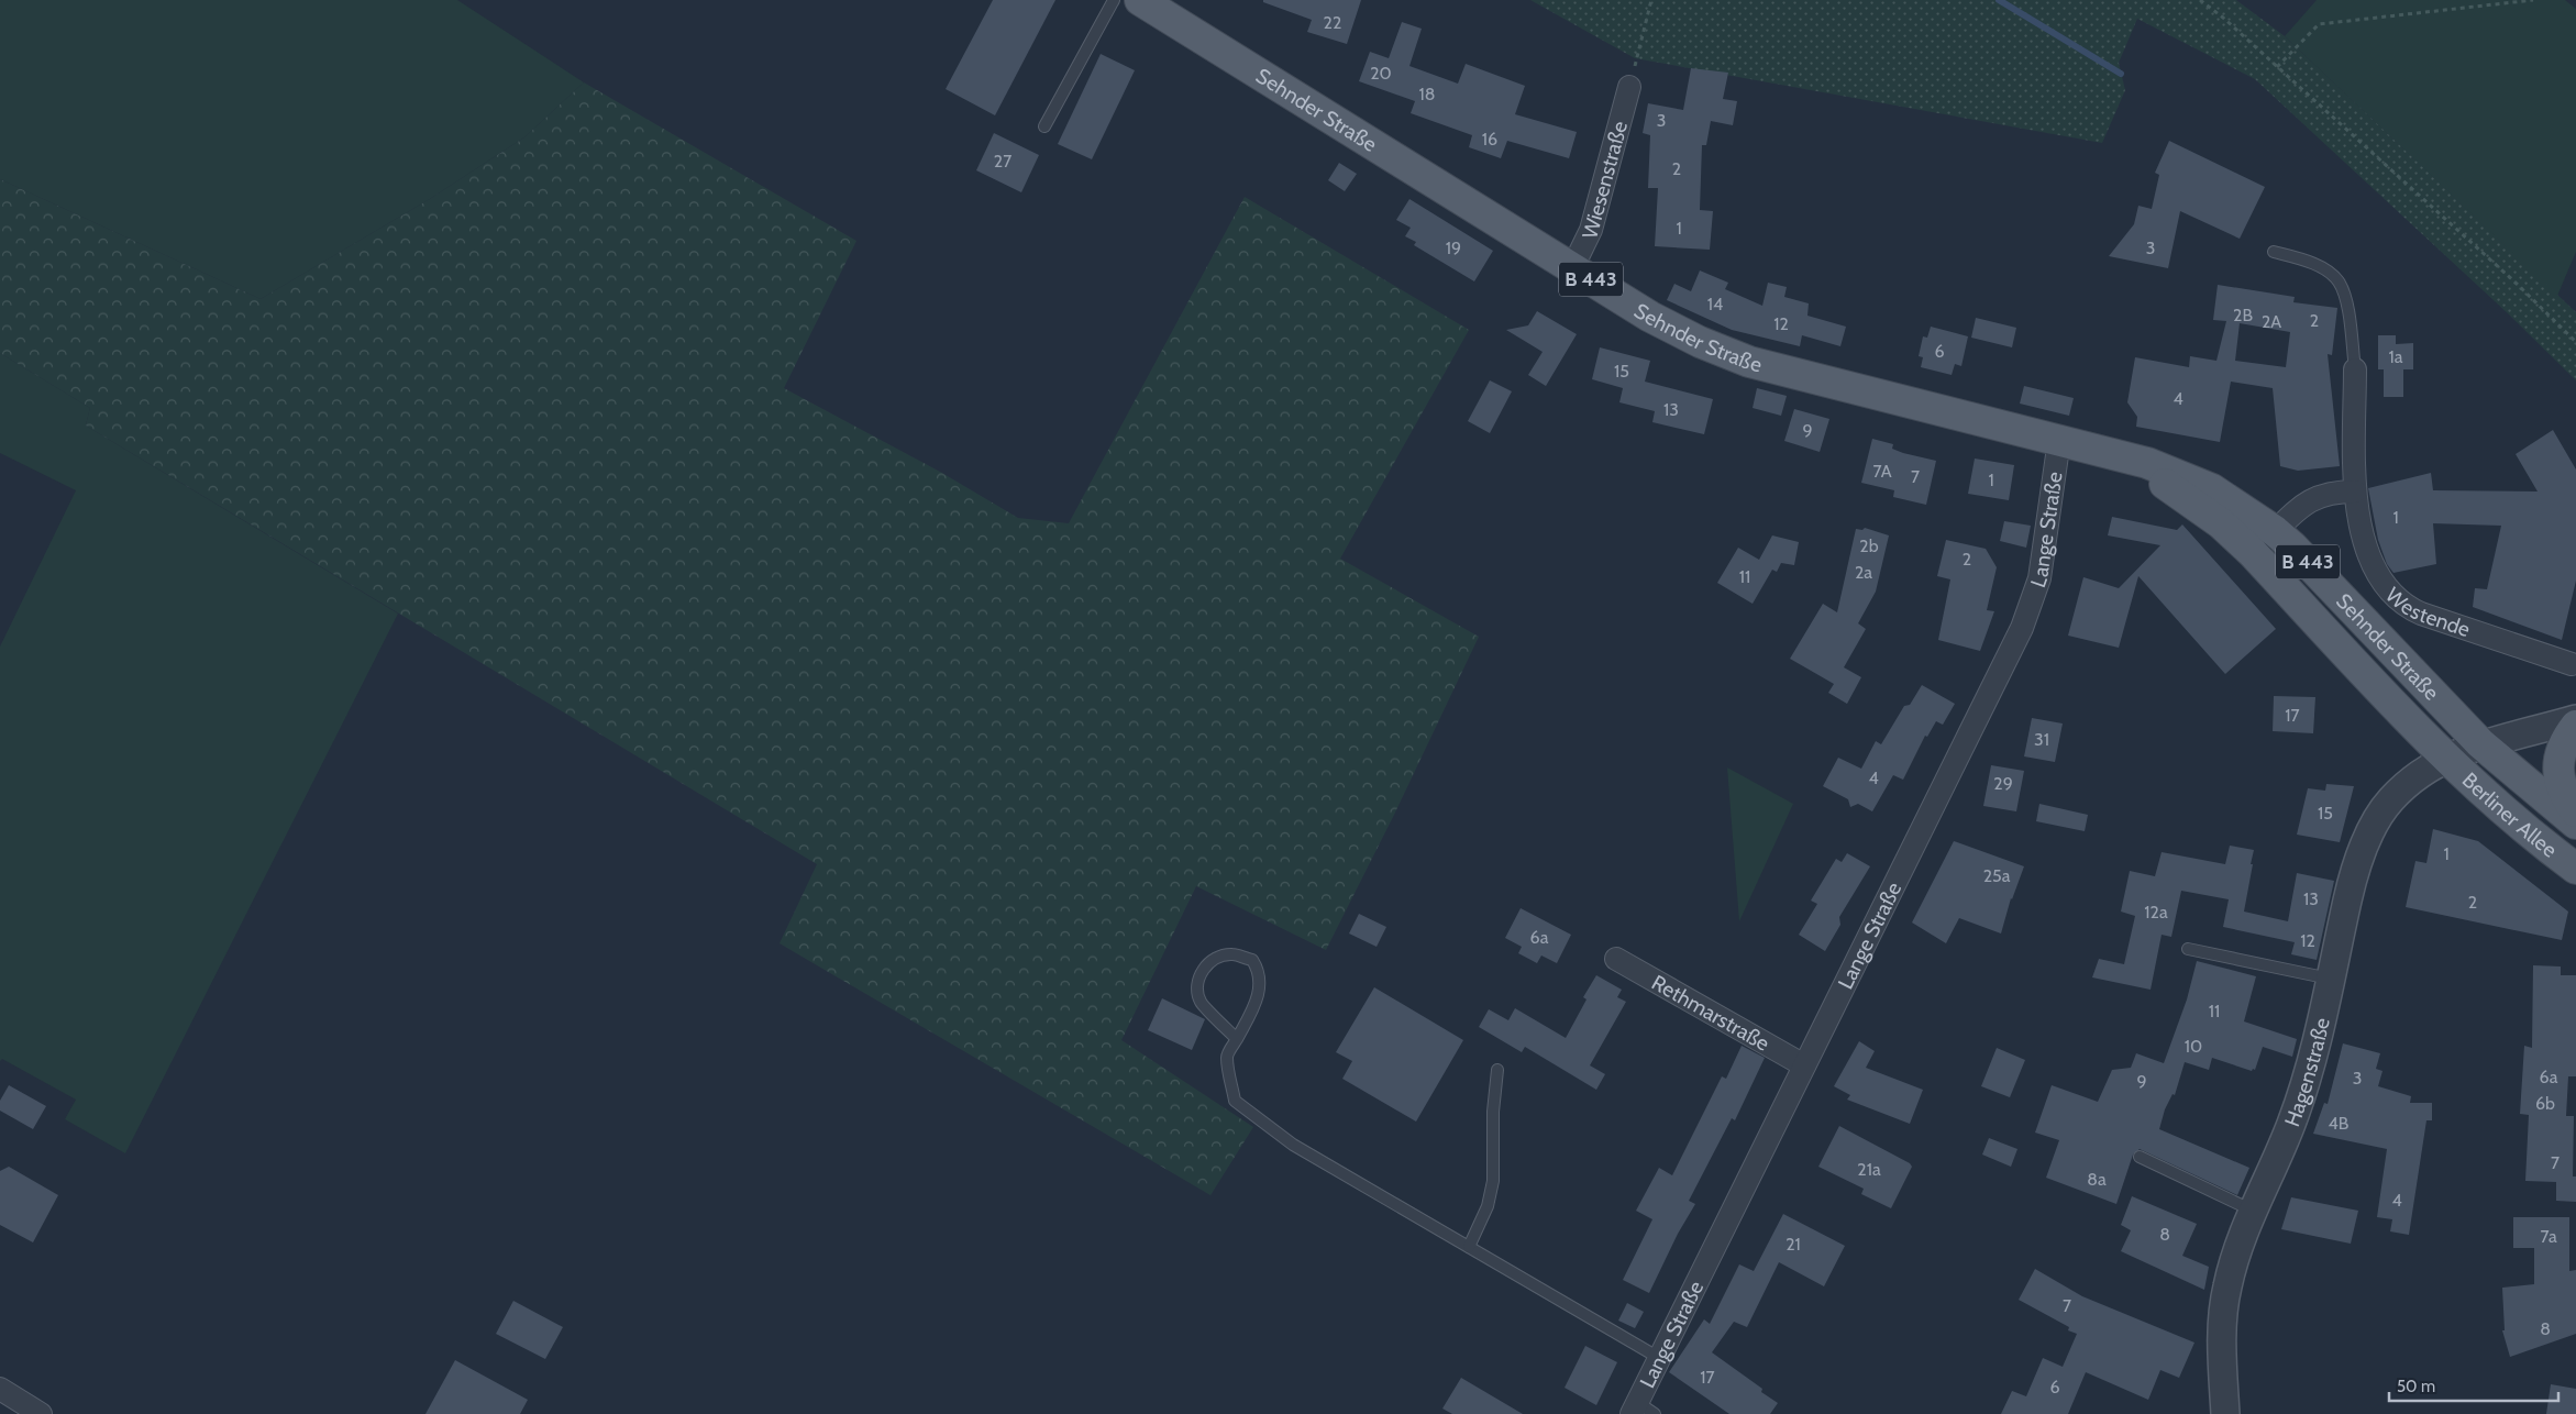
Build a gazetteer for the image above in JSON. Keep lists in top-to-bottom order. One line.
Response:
{"streets":{"main road":["Sehnder Straße","B 443","Berliner Allee"],"street":["Wiesenstraße","Lange Straße","Westende","Rethmarstraße","Hagenstraße"]},"crossings":[["Sehnder Straße","Wiesenstraße"],["Sehnder Straße","Lange Straße"],["Sehnder Straße","Berliner Allee"],["Sehnder Straße","Hagenstraße"],["Lange Straße","Rethmarstraße"],["Berliner Allee","Hagenstraße"]],"house_numbers":["22","20","18","3","16","27","2","1","19","3","14","2B","2","2A","12","6","1a","15","4","13","9","7A","7","1","1","2b","2","2a","11","17","31","4","29","15","1","25a","13","2","12a","6a","12","11","10","6a","3","9","6b","4B","7","21a","8a","4","8","7a","21","7","8","17","6"],"scale_bar":"50 m"}
